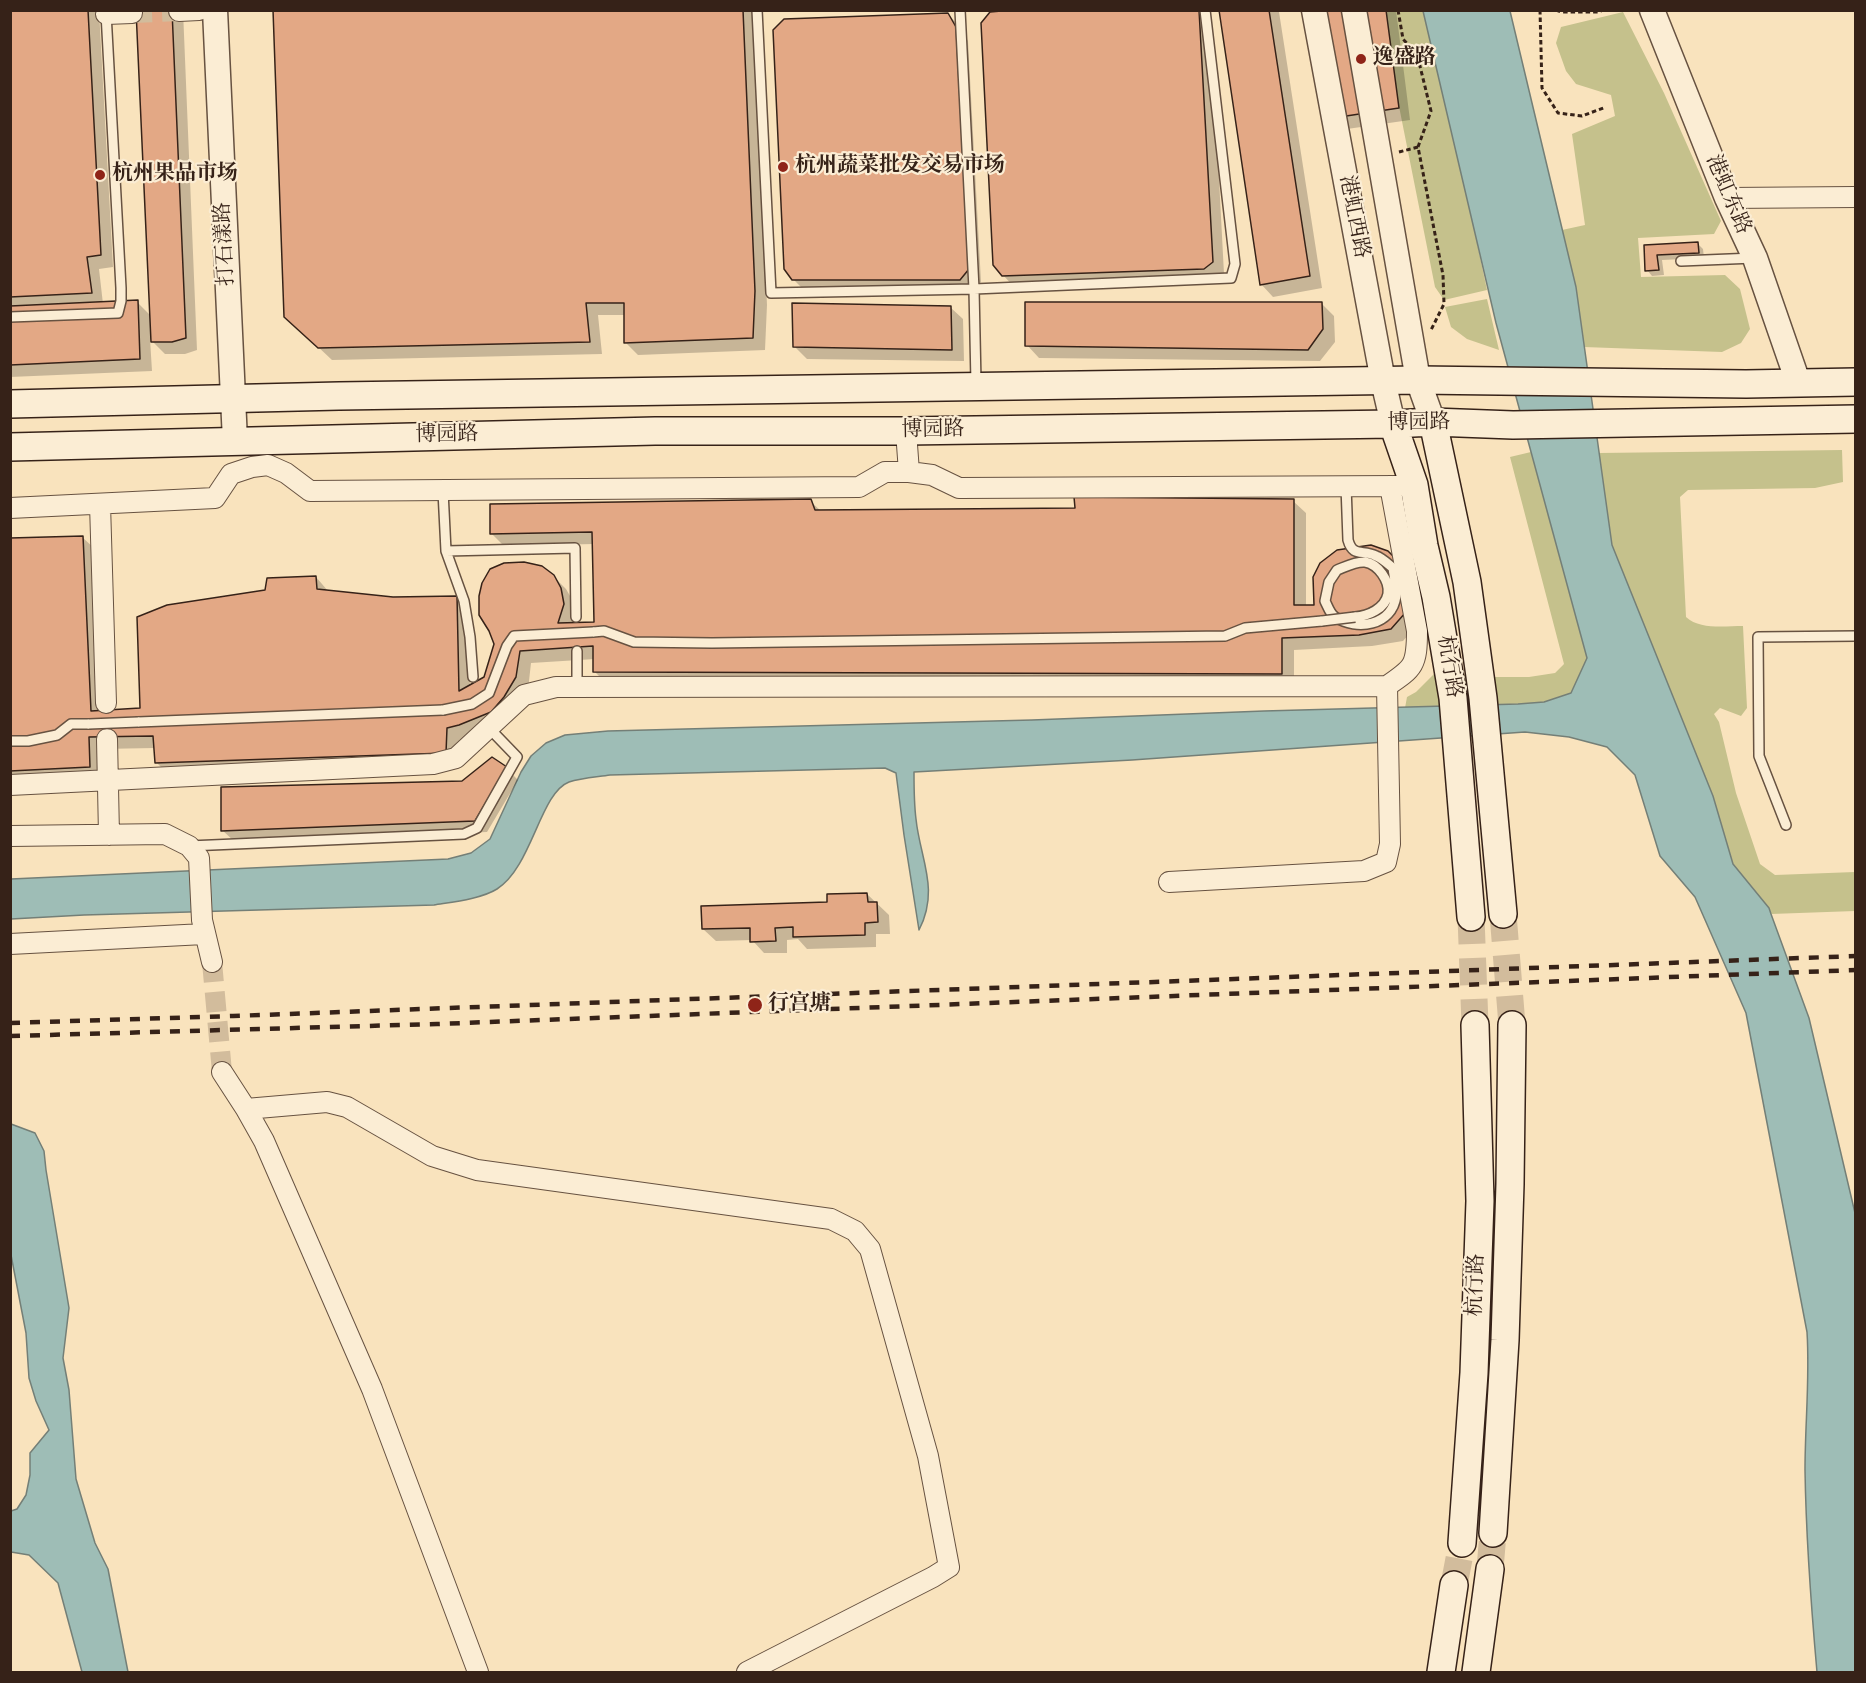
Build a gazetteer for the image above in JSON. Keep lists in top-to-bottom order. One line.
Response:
{"streets":{"main road":["博园路","杭行路"],"street":["港虹东路","港虹西路","打石漾路"]},"crossings":[["港虹东路","博园路"],["港虹西路","博园路"],["港虹西路","杭行路"],["打石漾路","博园路"],["博园路","杭行路"]],"places":["逸盛路","杭州蔬菜批发交易市场","杭州果品市场","行宫塘"]}
